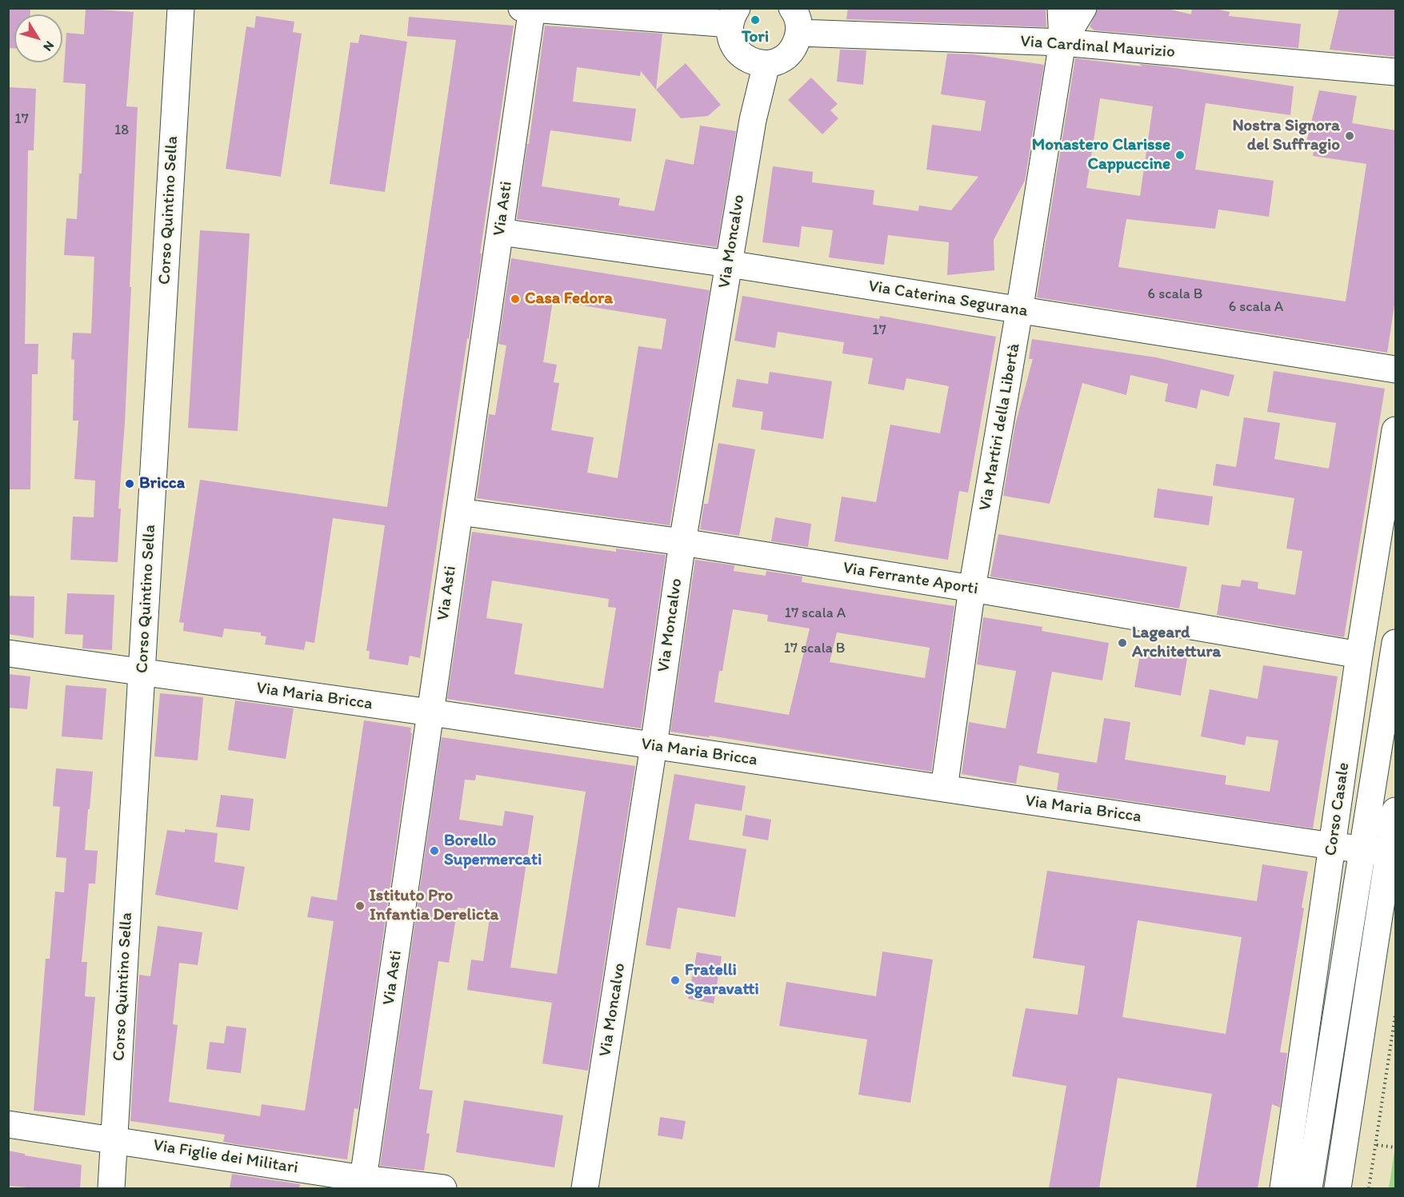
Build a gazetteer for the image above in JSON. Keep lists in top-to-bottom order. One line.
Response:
{"streets":{"street":["Via Cardinal Maurizio","Via Asti","Corso Quintino Sella","Via Moncalvo","Via Caterina Segurana","Via Martiri della Libertà","Via Ferrante Aporti","Via Maria Bricca","Corso Casale","Via Figlie dei Militari"]},"crossings":[["Via Cardinal Maurizio","Via Martiri della Libertà"],["Via Asti","Via Caterina Segurana"],["Via Asti","Via Ferrante Aporti"],["Via Asti","Via Maria Bricca"],["Via Asti","Via Figlie dei Militari"],["Corso Quintino Sella","Via Maria Bricca"],["Corso Quintino Sella","Via Figlie dei Militari"],["Via Moncalvo","Via Caterina Segurana"],["Via Moncalvo","Via Ferrante Aporti"],["Via Moncalvo","Via Maria Bricca"],["Via Caterina Segurana","Via Martiri della Libertà"],["Via Martiri della Libertà","Via Ferrante Aporti"],["Via Martiri della Libertà","Via Maria Bricca"],["Via Ferrante Aporti","Corso Casale"],["Via Maria Bricca","Corso Casale"]],"places":["Tori","Nostra Signora del Suffragio","Monastero Clarisse Cappuccine","Casa Fedora","Bricca","Lageard Architettura","Borello Supermercati","Istituto Pro Infantia Derelicta","Fratelli Sgaravatti"],"house_numbers":["17","18","6 scala B","6 scala A","17","17 scala A","17 scala B"],"north":"bottom right"}
